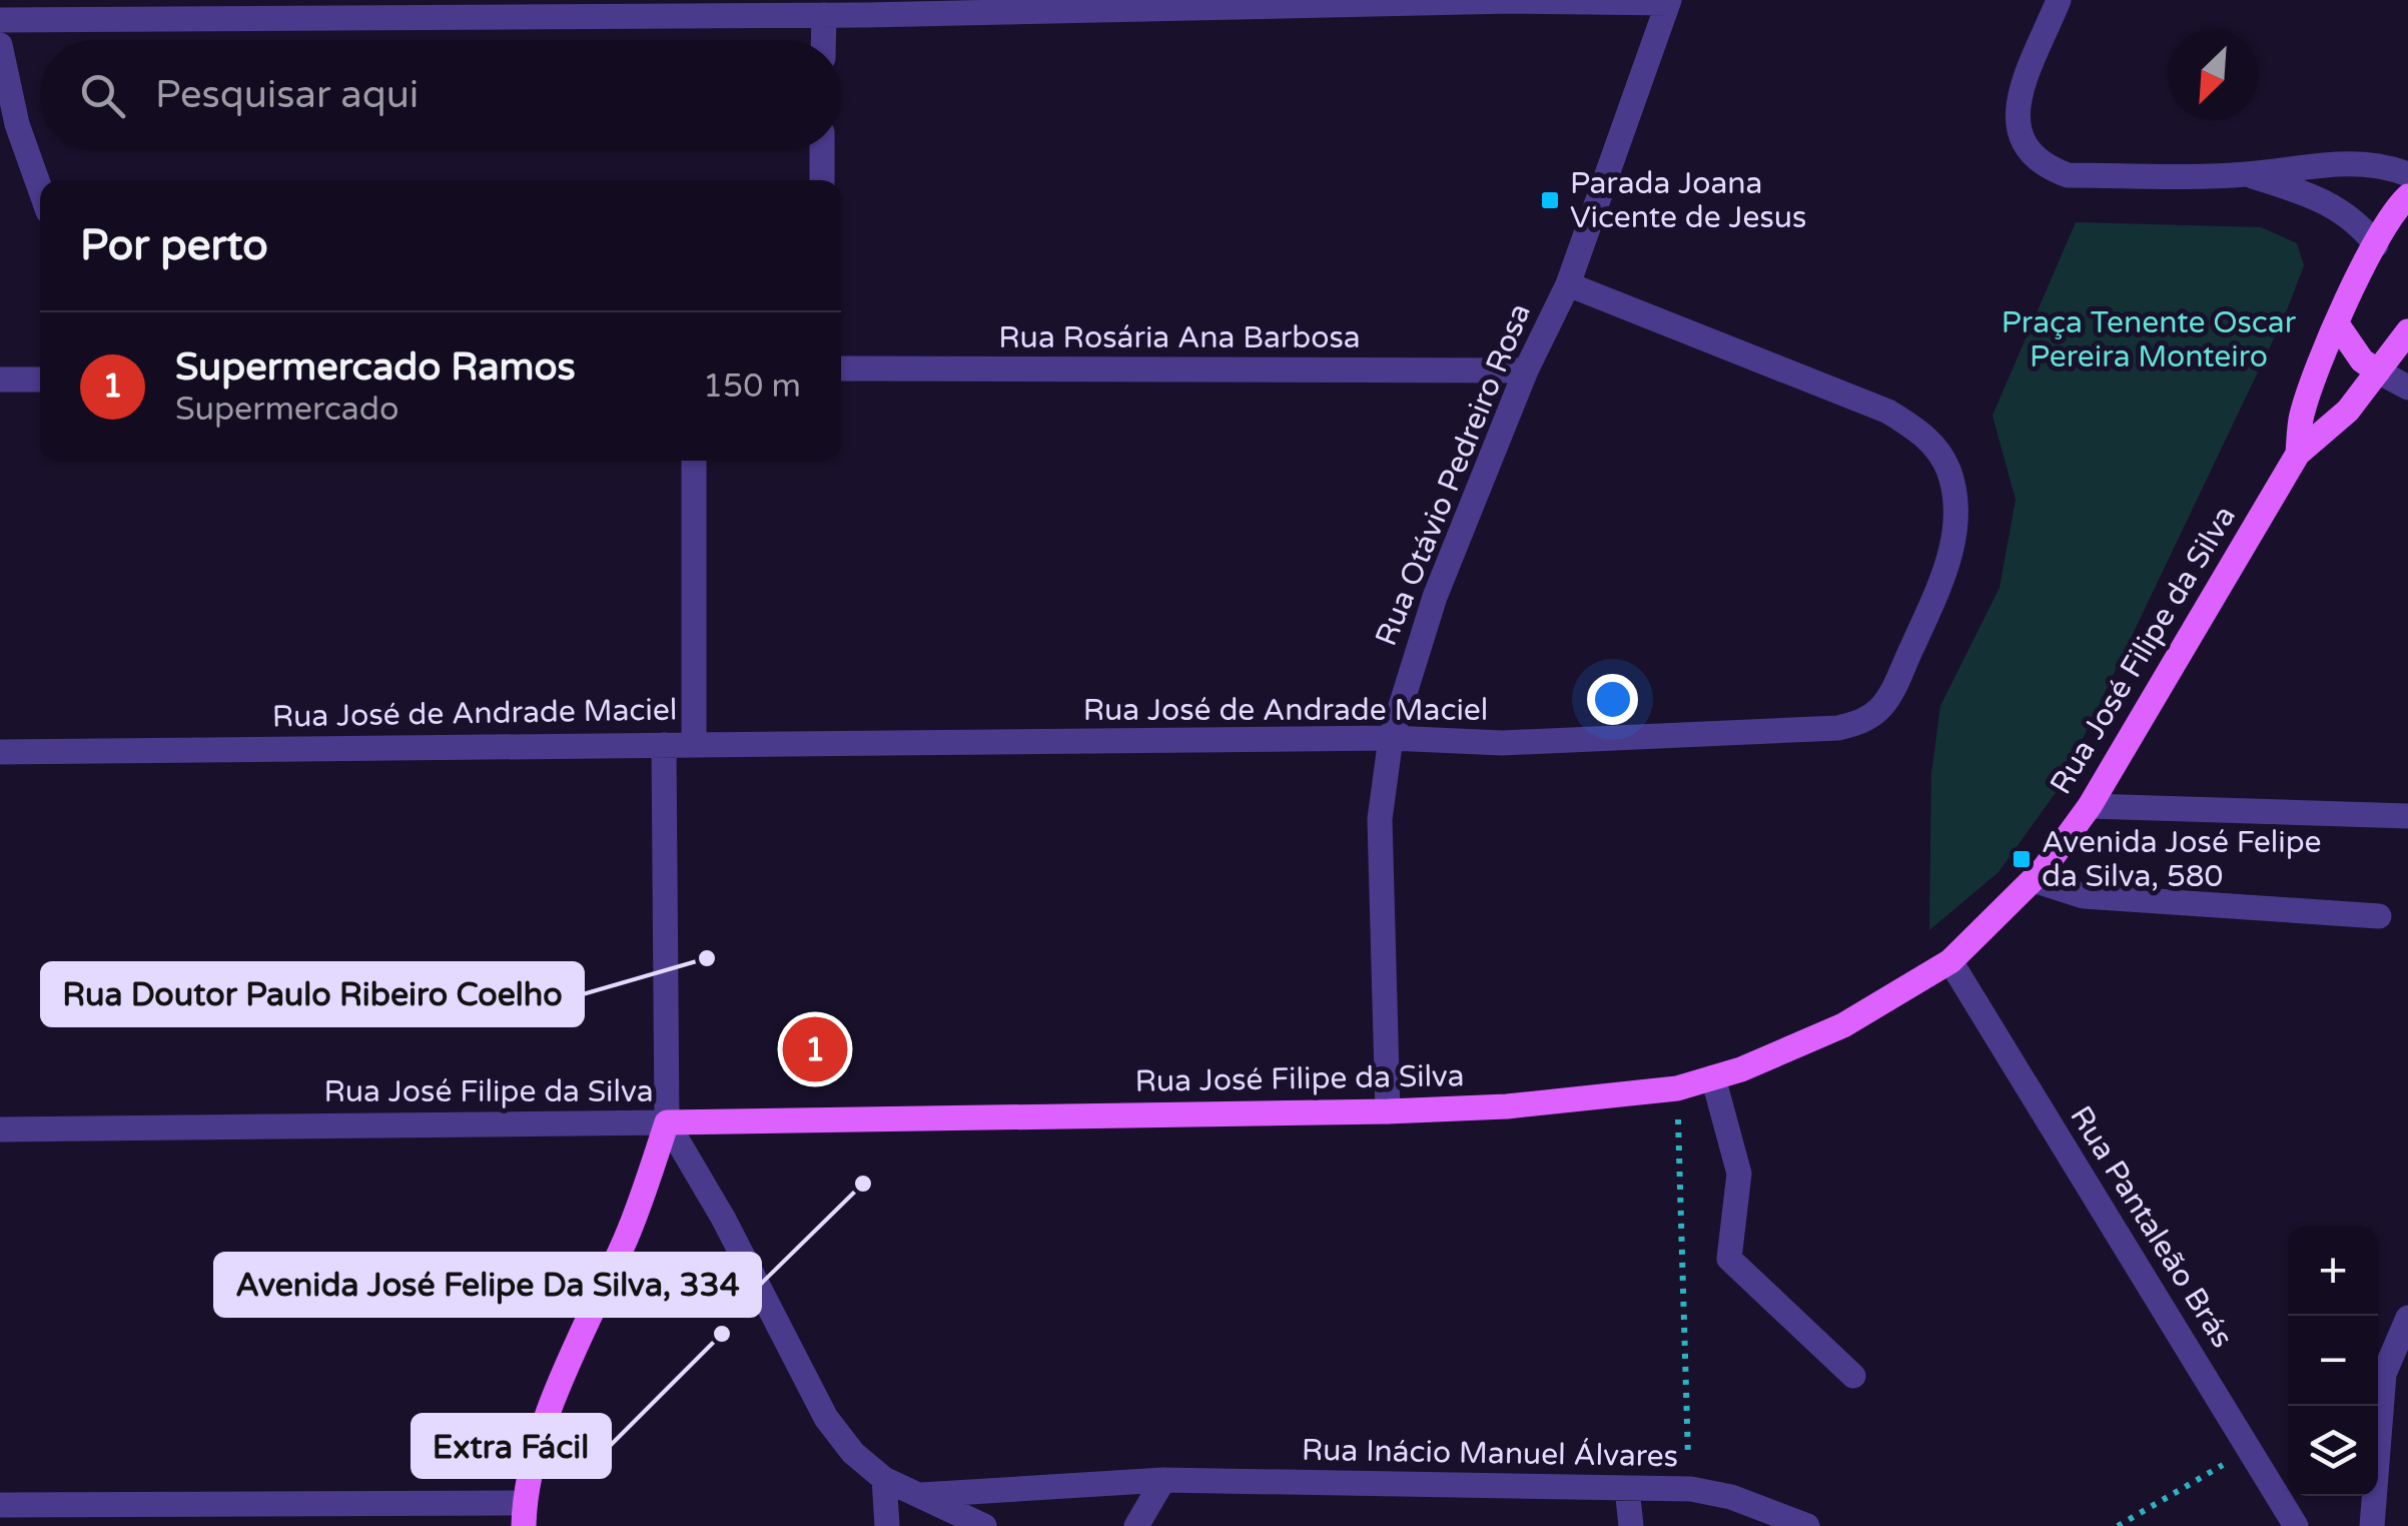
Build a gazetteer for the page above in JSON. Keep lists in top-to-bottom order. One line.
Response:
{"streets":{"main road":["Rua José Filipe da Silva"],"street":["Rua Rosária Ana Barbosa","Rua Otávio Pedreiro Rosa","Rua José de Andrade Maciel","Rua Pantaleão Brás","Rua Inácio Manuel Álvares"]},"crossings":[["Rua Rosária Ana Barbosa","Rua Otávio Pedreiro Rosa"],["Rua Otávio Pedreiro Rosa","Rua José Filipe da Silva"],["Rua Otávio Pedreiro Rosa","Rua José de Andrade Maciel"],["Rua José Filipe da Silva","Rua Pantaleão Brás"]],"parks":["Praça Tenente Oscar Pereira Monteiro"],"places":{"transit":["Parada Joana Vicente de Jesus","Avenida José Felipe da Silva, 580"],"other":["Rua Doutor Paulo Ribeiro Coelho","Avenida José Felipe Da Silva, 334","Extra Fácil"]},"north":"bottom left","page":{"search":"Pesquisar aqui","heading":"Por perto","list":[{"mark":"1","name":"Supermercado Ramos","note":"Supermercado","value":"150 m"}],"pins":"1","map_buttons":["+","−"]}}
